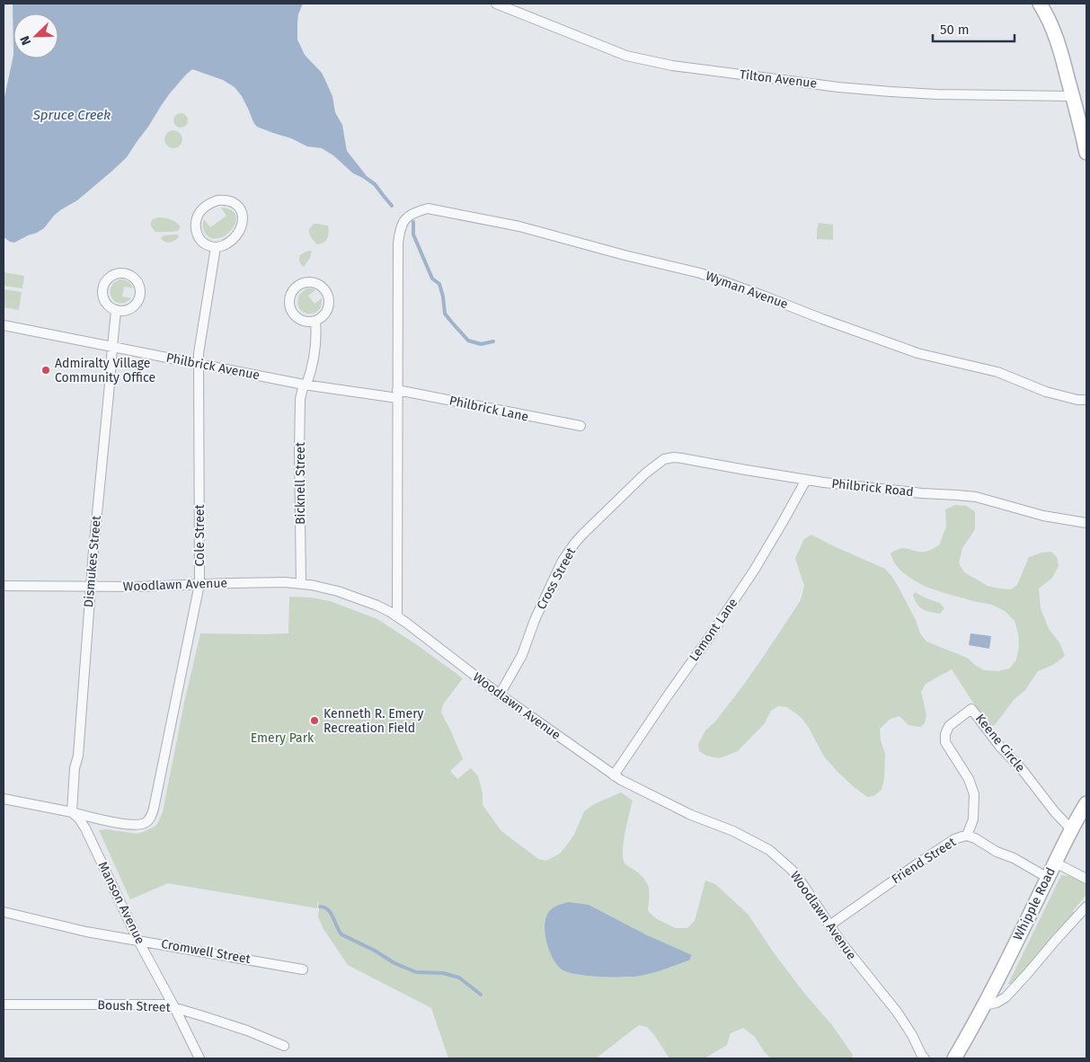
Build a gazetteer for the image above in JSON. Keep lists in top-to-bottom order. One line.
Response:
{"streets":{"main road":["Whipple Road"],"street":["Tilton Avenue","Wyman Avenue","Philbrick Avenue","Philbrick Lane","Bicknell Street","Philbrick Road","Cole Street","Dismukes Street","Cross Street","Woodlawn Avenue","Lemont Lane","Keene Circle","Friend Street","Manson Avenue","Cromwell Street","Boush Street"]},"crossings":[["Wyman Avenue","Philbrick Avenue"],["Wyman Avenue","Philbrick Lane"],["Philbrick Avenue","Philbrick Lane"],["Philbrick Avenue","Bicknell Street"],["Philbrick Avenue","Cole Street"],["Philbrick Avenue","Dismukes Street"],["Bicknell Street","Woodlawn Avenue"],["Philbrick Road","Cross Street"],["Philbrick Road","Lemont Lane"],["Cole Street","Dismukes Street"],["Cole Street","Woodlawn Avenue"],["Cole Street","Manson Avenue"],["Dismukes Street","Woodlawn Avenue"],["Dismukes Street","Manson Avenue"],["Cross Street","Woodlawn Avenue"],["Woodlawn Avenue","Lemont Lane"],["Woodlawn Avenue","Friend Street"],["Keene Circle","Friend Street"],["Keene Circle","Whipple Road"],["Friend Street","Whipple Road"],["Manson Avenue","Cromwell Street"],["Manson Avenue","Boush Street"]],"water":["Spruce Creek"],"parks":["Emery Park"],"places":["Admiralty Village Community Office","Kenneth R. Emery Recreation Field"],"scale_bar":"50 m","north":"bottom left"}
